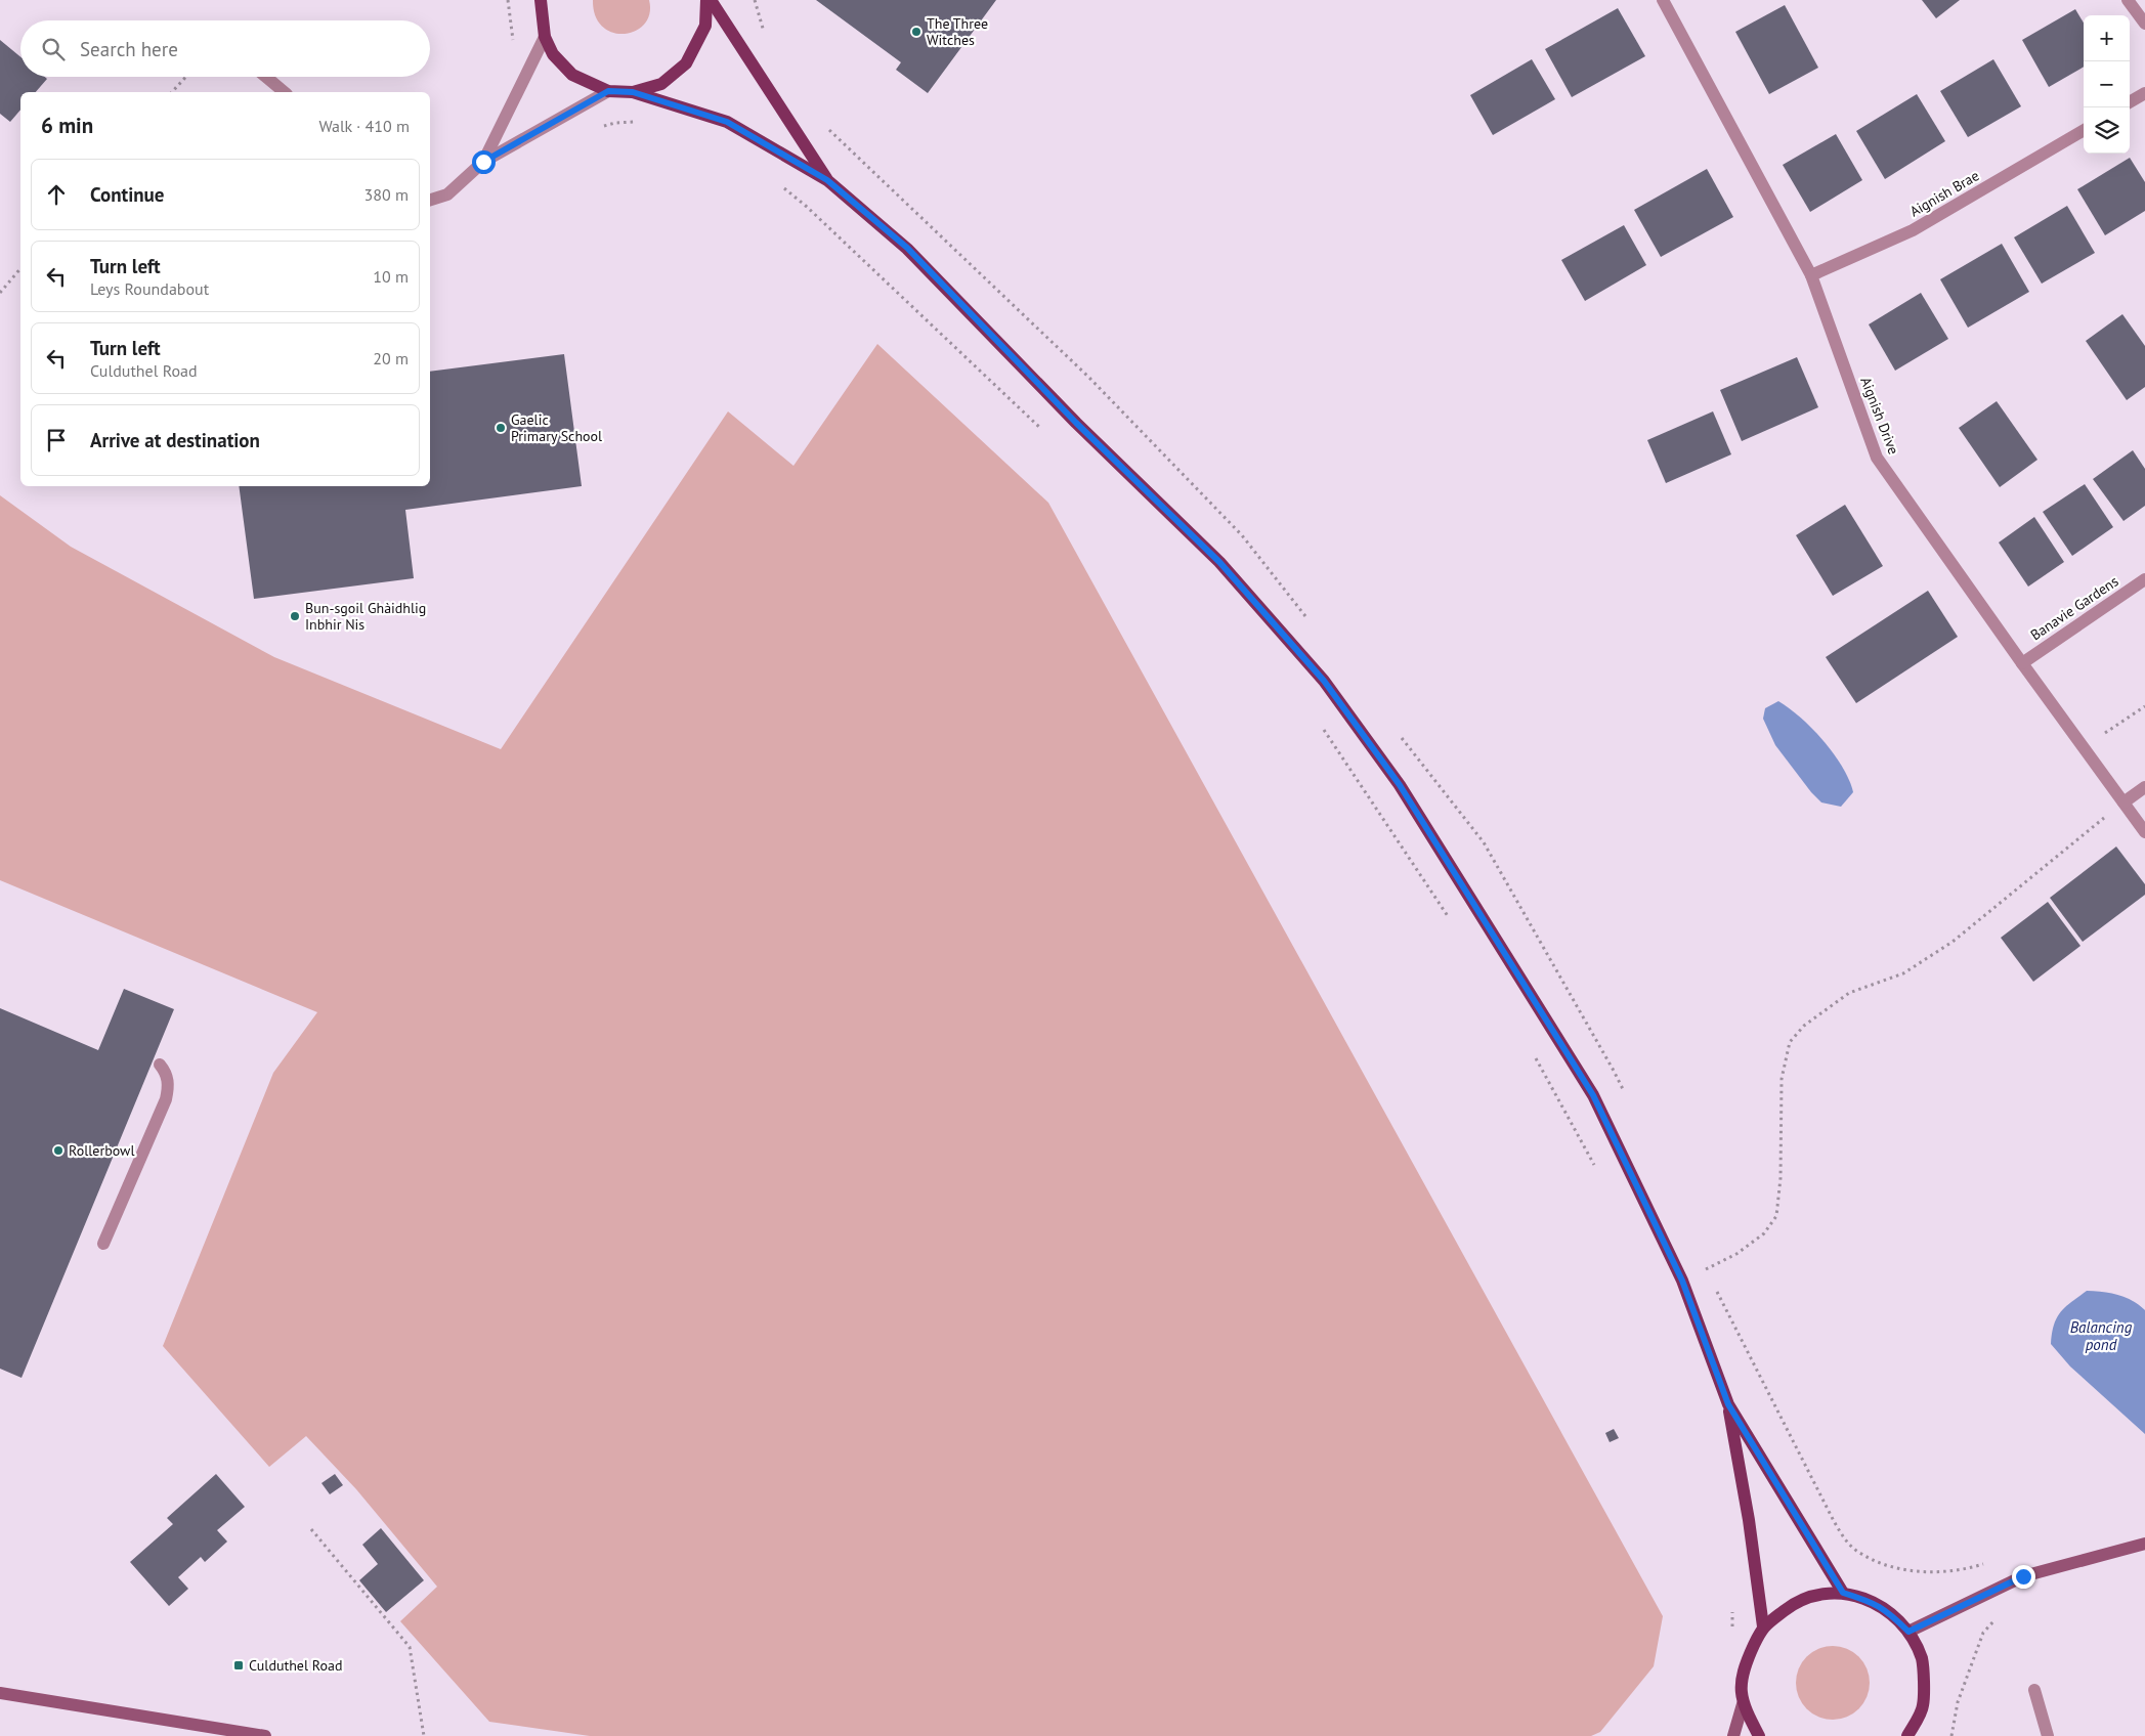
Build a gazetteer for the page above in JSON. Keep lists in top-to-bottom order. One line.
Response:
{"streets":{"street":["Aignish Brae","Aignish Drive","Banavie Gardens"]},"crossings":[["Aignish Brae","Aignish Drive"],["Aignish Drive","Banavie Gardens"]],"water":["Balancing pond"],"places":{"other":["The Three Witches","Gaelic Primary School","Bun-sgoil Ghàidhlig Inbhir Nis","Rollerbowl"],"transit":["Culduthel Road"]},"page":{"map_buttons":["+","−"],"search":"Search here","heading":["6 min","Walk · 410 m"],"list":[["Continue","380 m"],["Turn left","Leys Roundabout","10 m"],["Turn left","Culduthel Road","20 m"],"Arrive at destination"]}}
